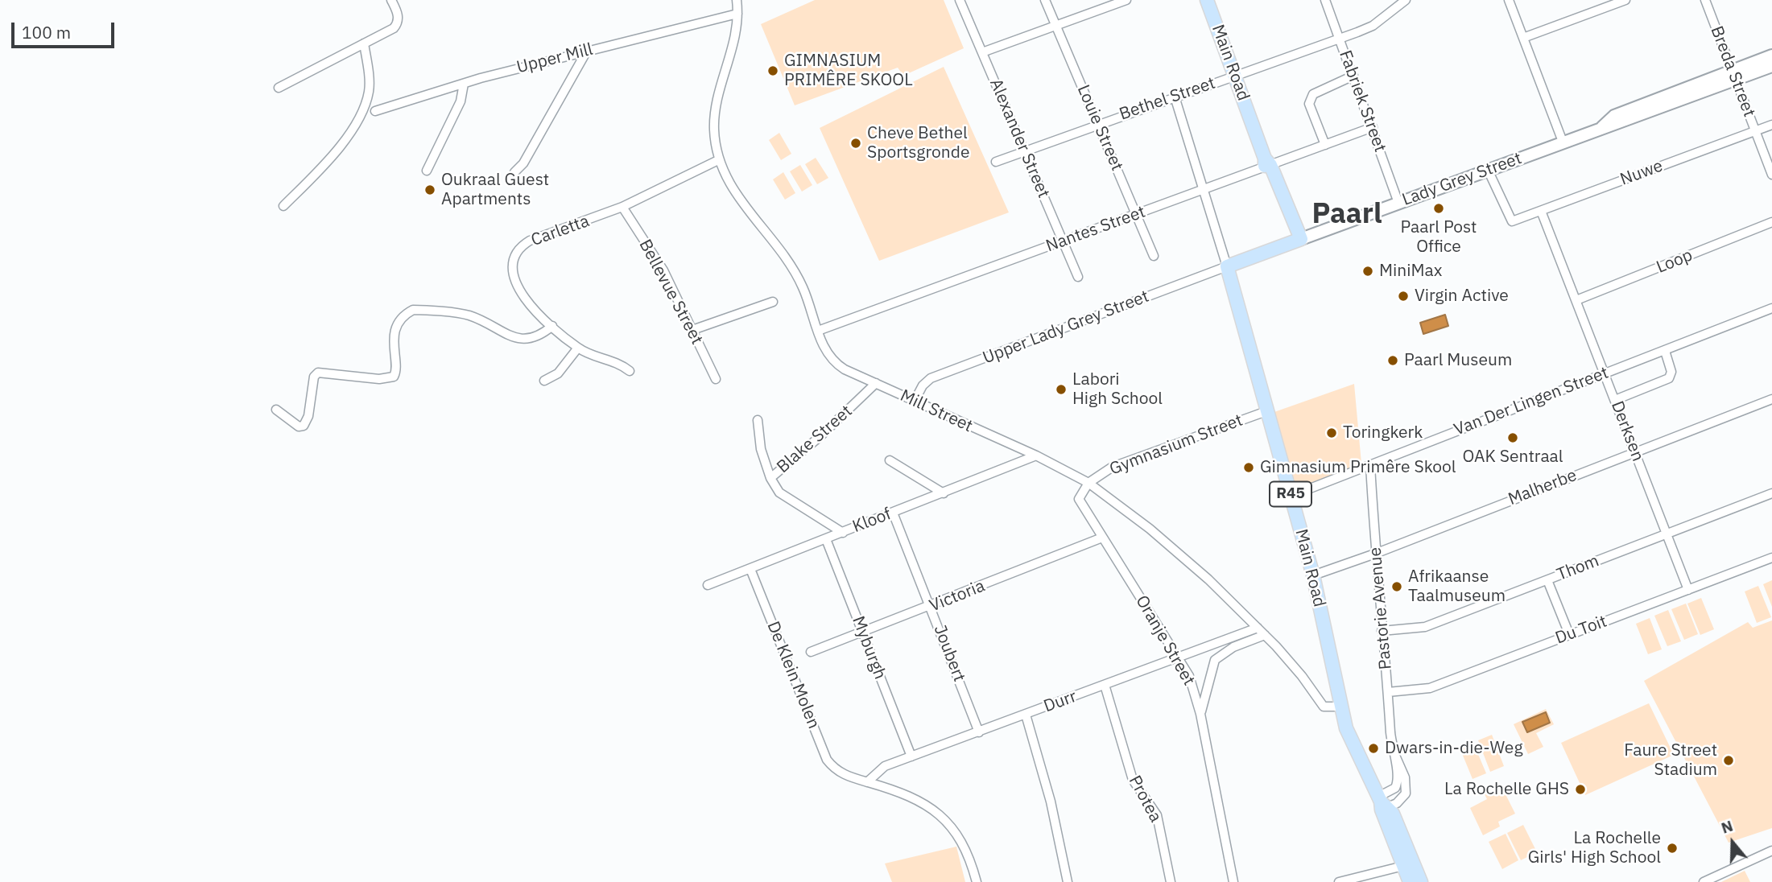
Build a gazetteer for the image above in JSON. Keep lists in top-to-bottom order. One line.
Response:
{"streets":{"main road":["Main Road","Lady Grey Street","R45"],"street":["Upper Mill","Breda Street","Bethel Street","Fabriek Street","Louie Street","Alexander Street","Nuwe","Nantes Street","Carletta","Loop","Bellevue Street","Upper Lady Grey Street","Van Der Lingen Street","Mill Street","Derksen","Blake Street","Gymnasium Street","Malherbe","Kloof","Thom","Victoria","Pastorie Avenue","Du Toit","Oranje Street","Myburgh","Joubert","De Klein Molen","Durr","Protea"]},"crossings":[["Upper Mill","Mill Street"],["Main Road","Bethel Street"],["Main Road","Lady Grey Street"],["Main Road","Nantes Street"],["Main Road","Upper Lady Grey Street"],["Main Road","Van Der Lingen Street"],["Main Road","Mill Street"],["Main Road","Gymnasium Street"],["Main Road","Malherbe"],["Main Road","Pastorie Avenue"],["Breda Street","Nuwe"],["Breda Street","Lady Grey Street"],["Bethel Street","Fabriek Street"],["Bethel Street","Louie Street"],["Bethel Street","Alexander Street"],["Fabriek Street","Lady Grey Street"],["Fabriek Street","Nantes Street"],["Louie Street","Nantes Street"],["Alexander Street","Nantes Street"],["Nuwe","Lady Grey Street"],["Nuwe","Derksen"],["Lady Grey Street","Upper Lady Grey Street"],["Nantes Street","Mill Street"],["Carletta","Bellevue Street"],["Carletta","Mill Street"],["Loop","Derksen"],["Upper Lady Grey Street","Mill Street"],["Van Der Lingen Street","Derksen"],["Van Der Lingen Street","Pastorie Avenue"],["Mill Street","Blake Street"],["Mill Street","Gymnasium Street"],["Mill Street","Kloof"],["Mill Street","Oranje Street"],["Mill Street","Durr"],["Derksen","Malherbe"],["Derksen","Thom"],["Derksen","Du Toit"],["Blake Street","Kloof"],["Gymnasium Street","Oranje Street"],["Malherbe","Pastorie Avenue"],["Kloof","Myburgh"],["Kloof","Joubert"],["Kloof","De Klein Molen"],["Thom","Pastorie Avenue"],["Victoria","Oranje Street"],["Victoria","Myburgh"],["Victoria","Joubert"],["Pastorie Avenue","Du Toit"],["Oranje Street","Durr"],["Myburgh","Durr"],["Joubert","Durr"],["De Klein Molen","Durr"],["Durr","Protea"]],"districts":["Paarl"],"places":["GIMNASIUM PRIMÊRE SKOOL","Cheve Bethel Sportsgronde","Oukraal Guest Apartments","Paarl Post Office","MiniMax","Virgin Active","Paarl Museum","Labori High School","Toringkerk","OAK Sentraal","Gimnasium Primêre Skool","Afrikaanse Taalmuseum","Dwars-in-die-Weg","Faure Street Stadium","La Rochelle GHS","La Rochelle Girls' High School"],"scale_bar":"100 m","north":"top"}
